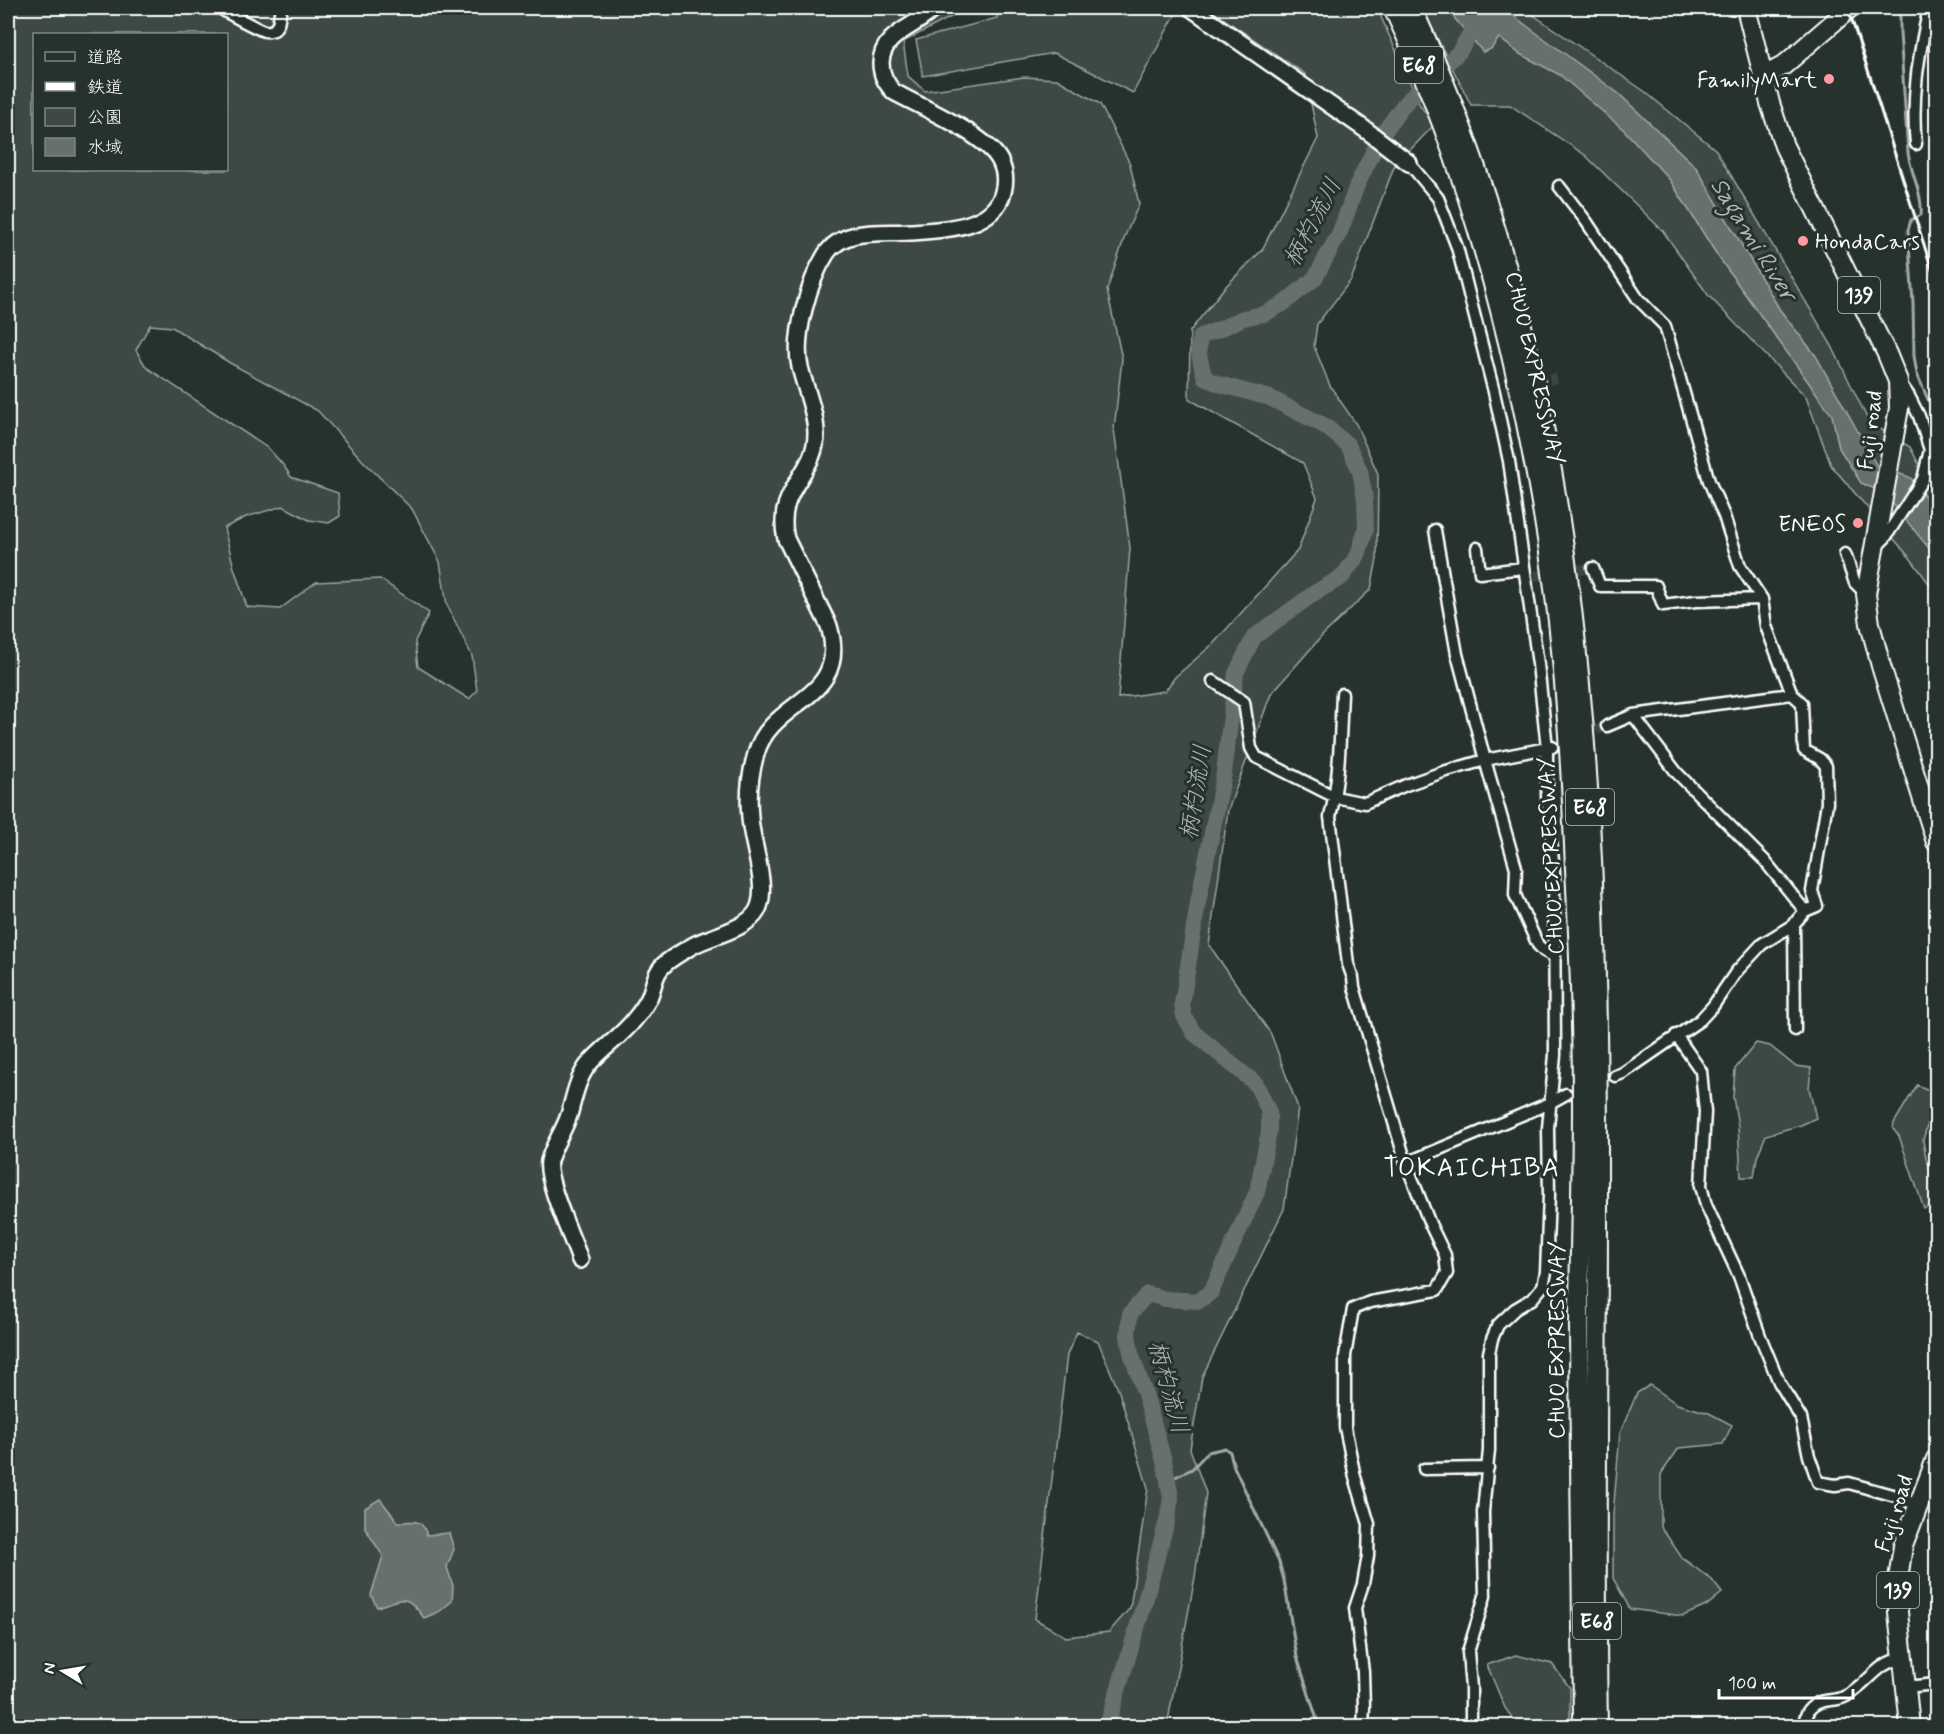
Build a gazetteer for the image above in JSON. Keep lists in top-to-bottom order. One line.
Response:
{"streets":{"highway":["E68","139","CHUO EXPRESSWAY","Fuji road"]},"districts":["TOKAICHIBA"],"water":["柄杓流川","Sagami River"],"places":["FamilyMart","HondaCars","ENEOS"],"legend":["道路","鉄道","公園","水域"],"scale_bar":"100 m","north":"left"}
